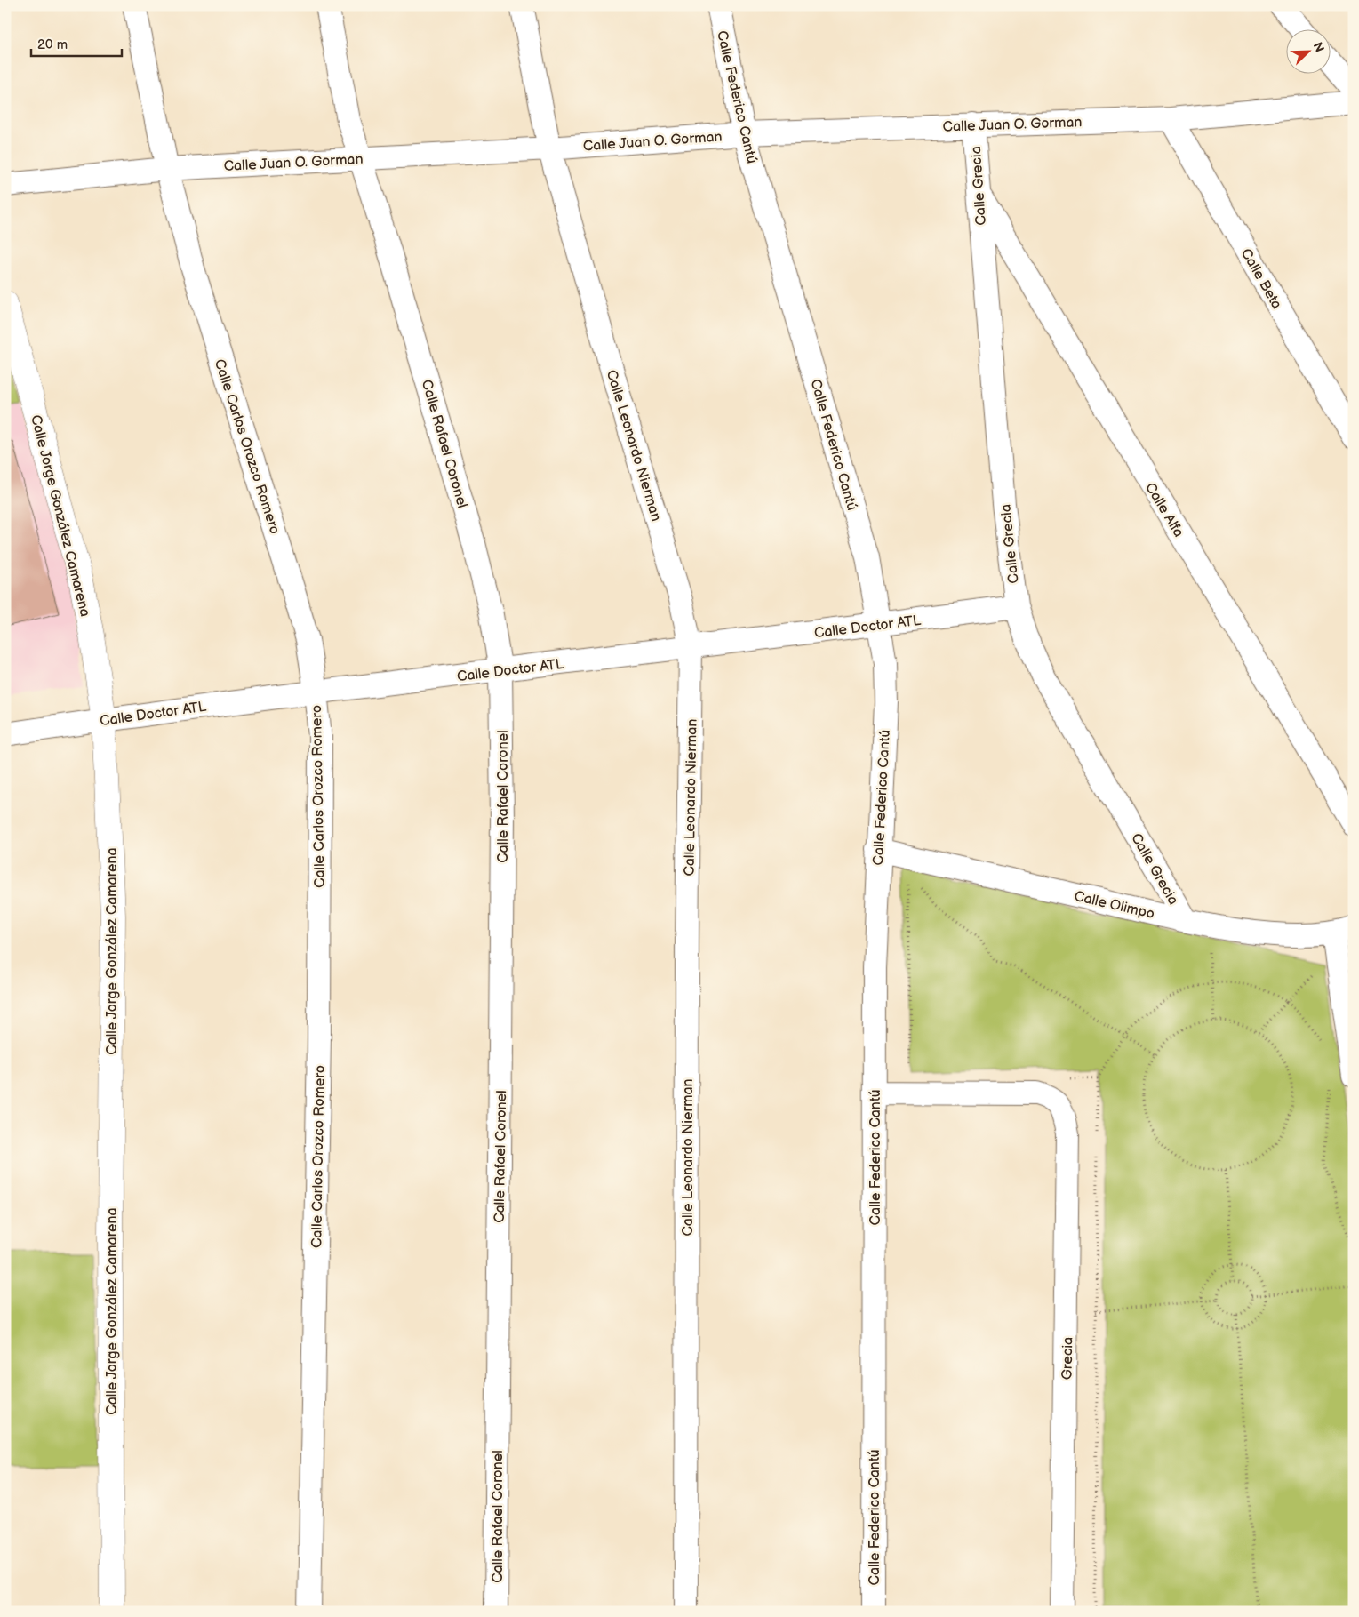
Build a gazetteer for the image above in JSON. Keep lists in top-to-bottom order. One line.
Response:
{"streets":{"street":["Calle Federico Cantú","Calle Juan O. Gorman","Calle Grecia","Calle Beta","Calle Rafael Coronel","Calle Leonardo Nierman","Calle Carlos Orozco Romero","Calle Alfa","Calle Jorge González Camarena","Calle Doctor ATL","Calle Olimpo","Grecia"]},"crossings":[["Calle Federico Cantú","Calle Juan O. Gorman"],["Calle Federico Cantú","Calle Doctor ATL"],["Calle Federico Cantú","Calle Olimpo"],["Calle Federico Cantú","Grecia"],["Calle Juan O. Gorman","Calle Grecia"],["Calle Juan O. Gorman","Calle Beta"],["Calle Juan O. Gorman","Calle Rafael Coronel"],["Calle Juan O. Gorman","Calle Leonardo Nierman"],["Calle Juan O. Gorman","Calle Carlos Orozco Romero"],["Calle Grecia","Calle Alfa"],["Calle Grecia","Calle Doctor ATL"],["Calle Grecia","Calle Olimpo"],["Calle Rafael Coronel","Calle Doctor ATL"],["Calle Leonardo Nierman","Calle Doctor ATL"],["Calle Carlos Orozco Romero","Calle Doctor ATL"],["Calle Jorge González Camarena","Calle Doctor ATL"]],"scale_bar":"20 m","north":"top right"}
